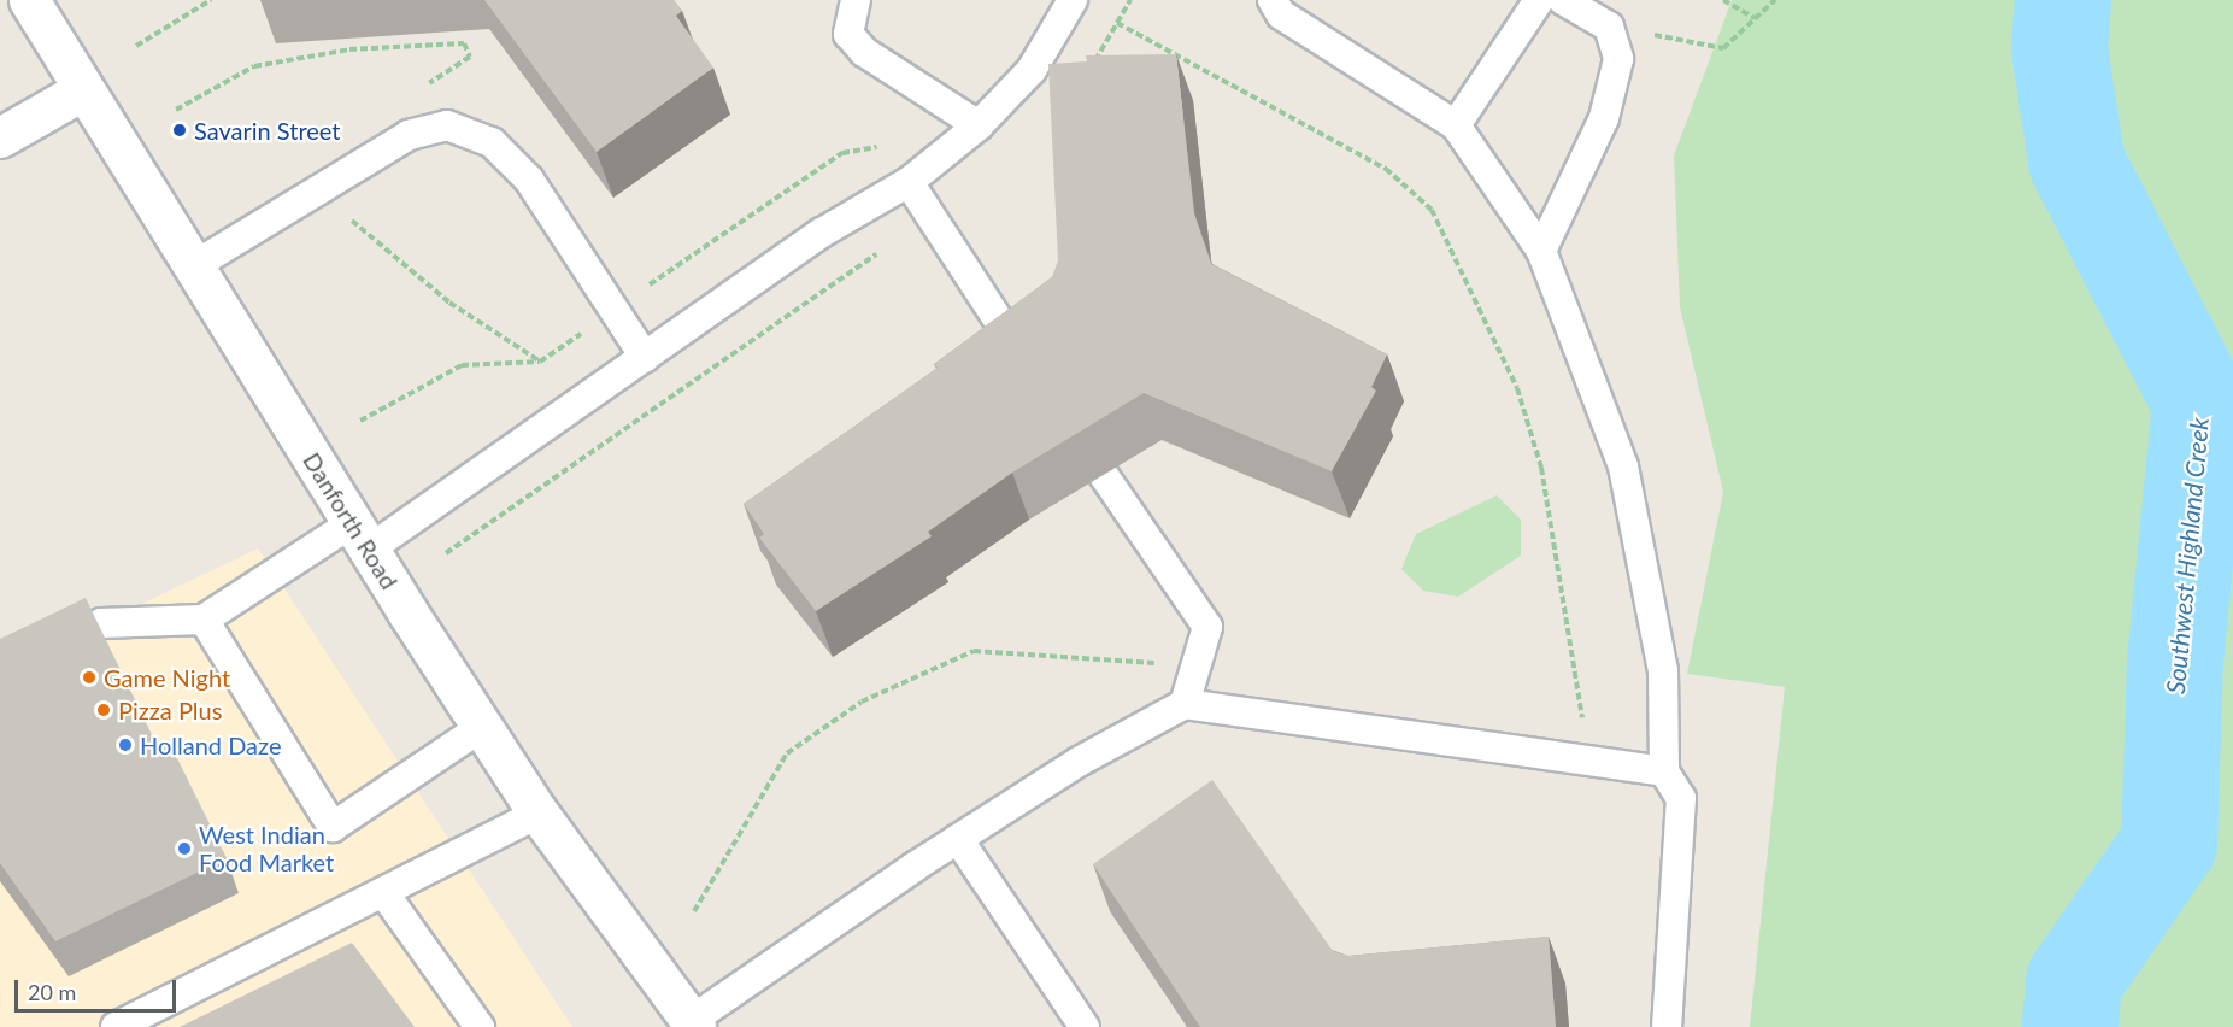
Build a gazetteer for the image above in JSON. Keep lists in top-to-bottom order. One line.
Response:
{"streets":{"main road":["Danforth Road"]},"water":["Southwest Highland Creek"],"places":["Savarin Street","Game Night","Pizza Plus","Holland Daze","West Indian Food Market"],"scale_bar":"20 m"}
